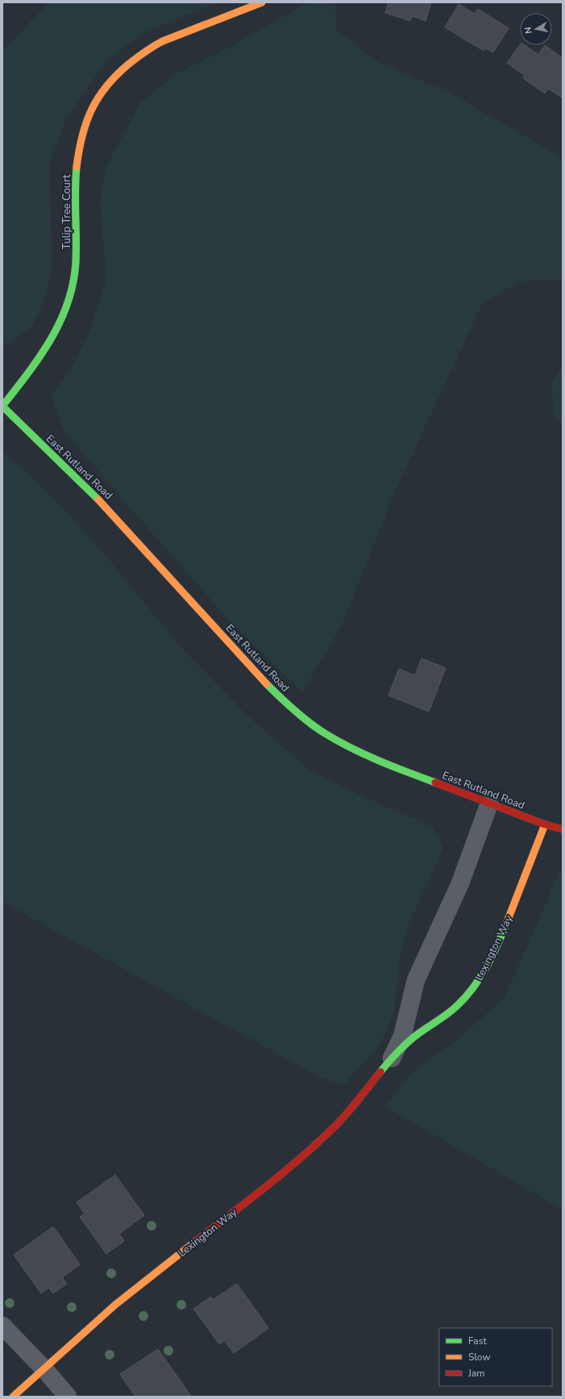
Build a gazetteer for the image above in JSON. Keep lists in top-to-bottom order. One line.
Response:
{"streets":{"street":["Tulip Tree Court","East Rutland Road","Lexington Way"]},"crossings":[["Tulip Tree Court","East Rutland Road"],["East Rutland Road","Lexington Way"]],"legend":["Fast","Slow","Jam"],"north":"left"}
